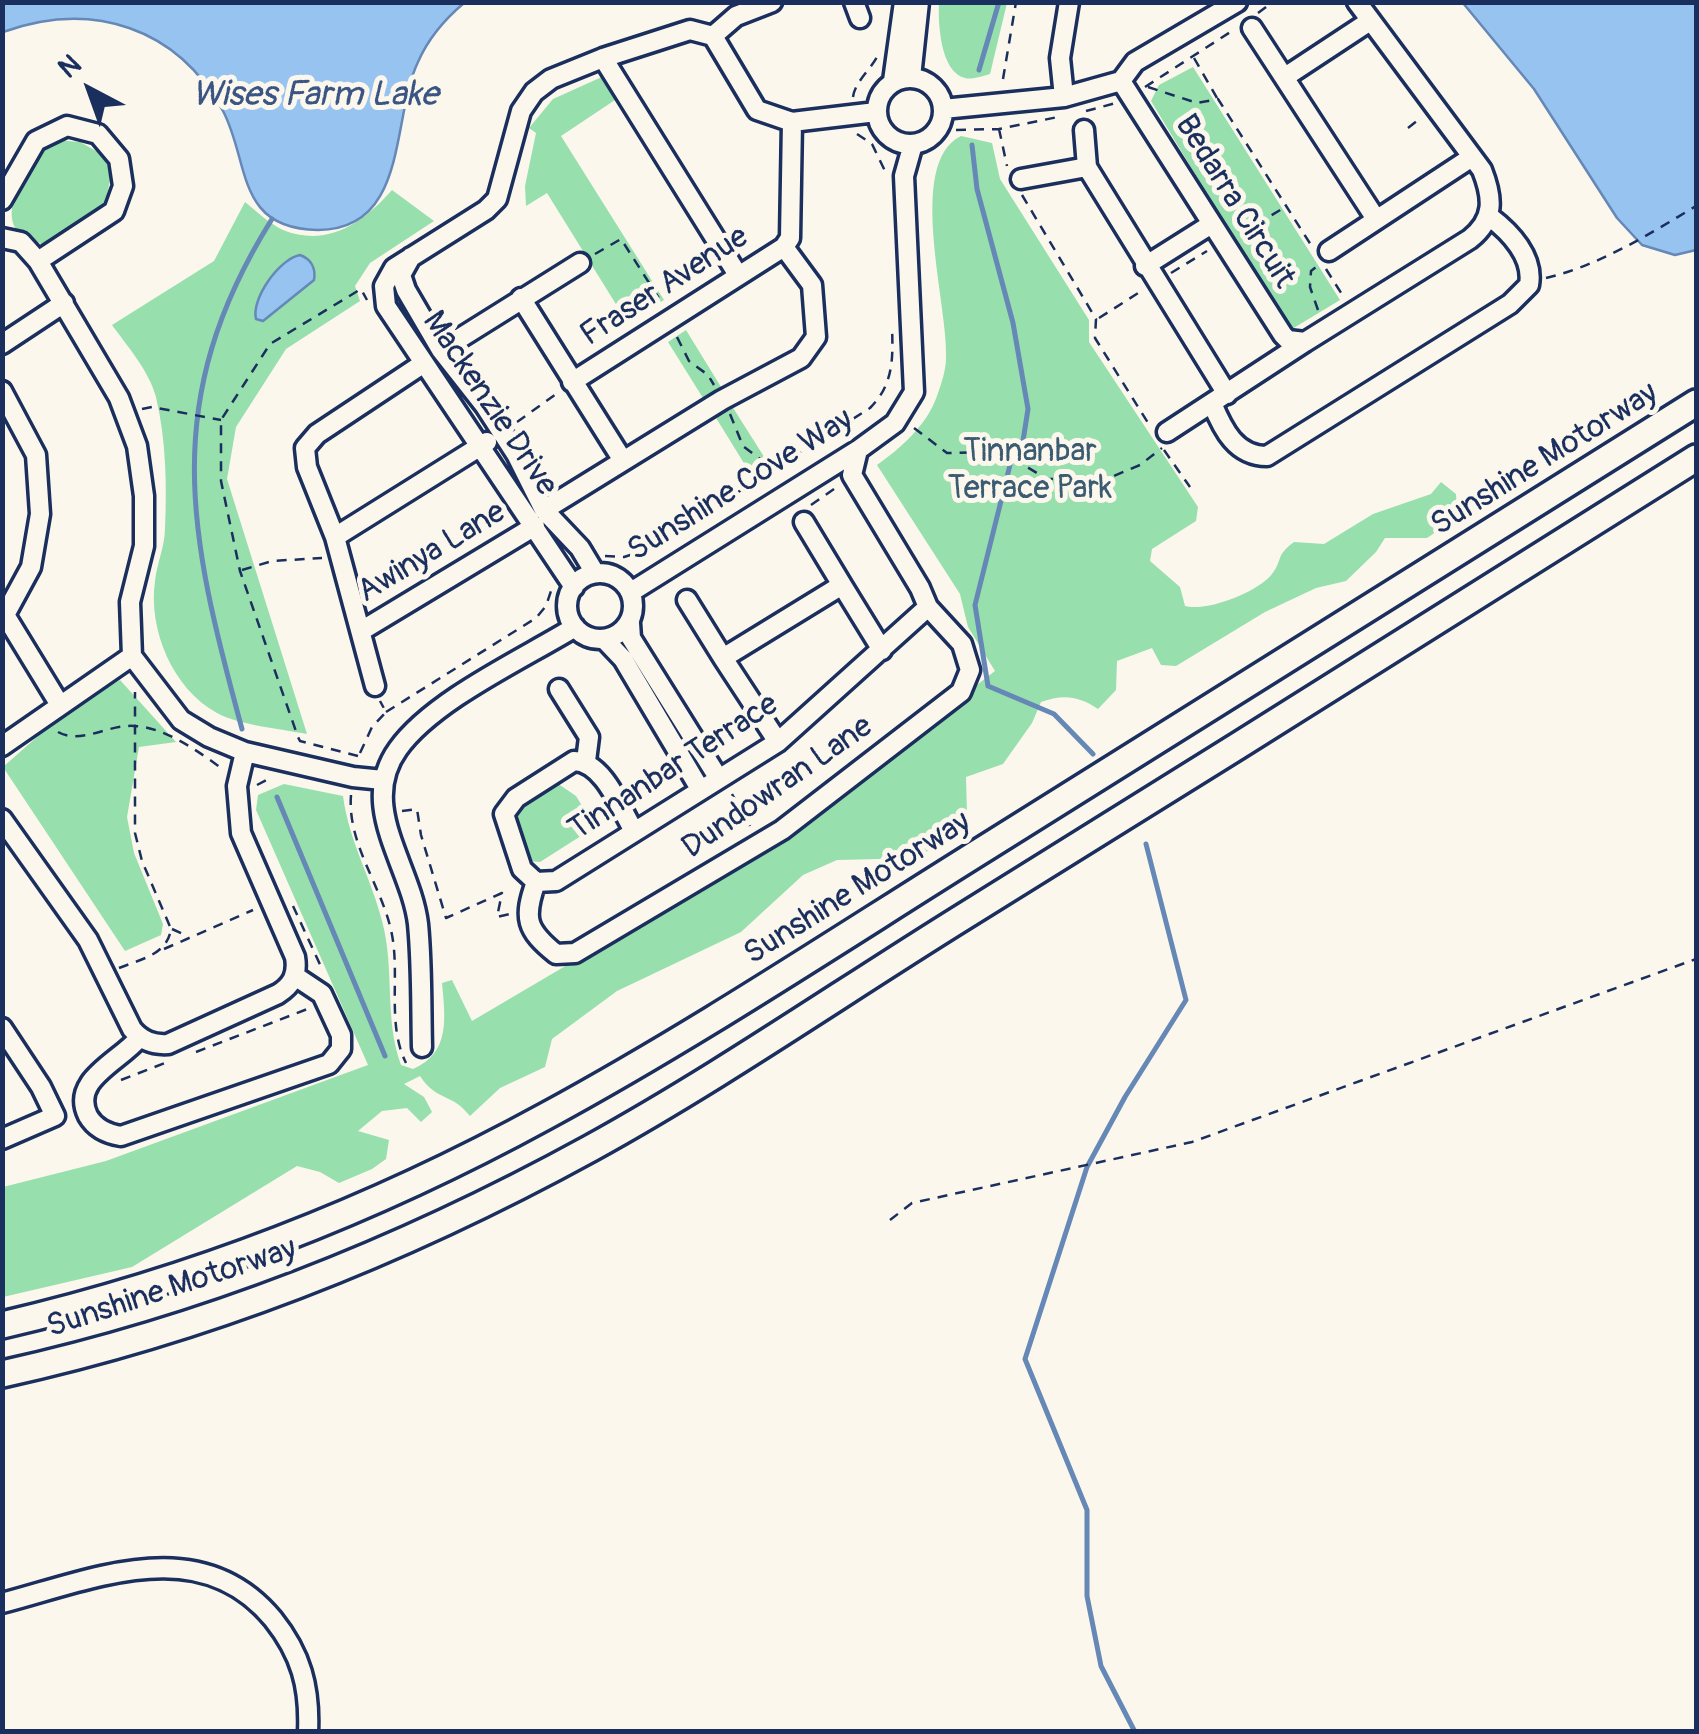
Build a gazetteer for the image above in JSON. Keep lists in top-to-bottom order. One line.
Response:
{"streets":{"highway":["Sunshine Motorway"],"street":["Bedarra Circuit","Fraser Avenue","Mackenzie Drive","Sunshine Cove Way","Awinya Lane","Tinnanbar Terrace","Dundowran Lane"]},"crossings":[["Fraser Avenue","Awinya Lane"],["Mackenzie Drive","Sunshine Cove Way"],["Mackenzie Drive","Awinya Lane"],["Tinnanbar Terrace","Dundowran Lane"]],"water":["Wises Farm Lake"],"parks":["Tinnanbar Terrace Park"],"north":"top left"}
